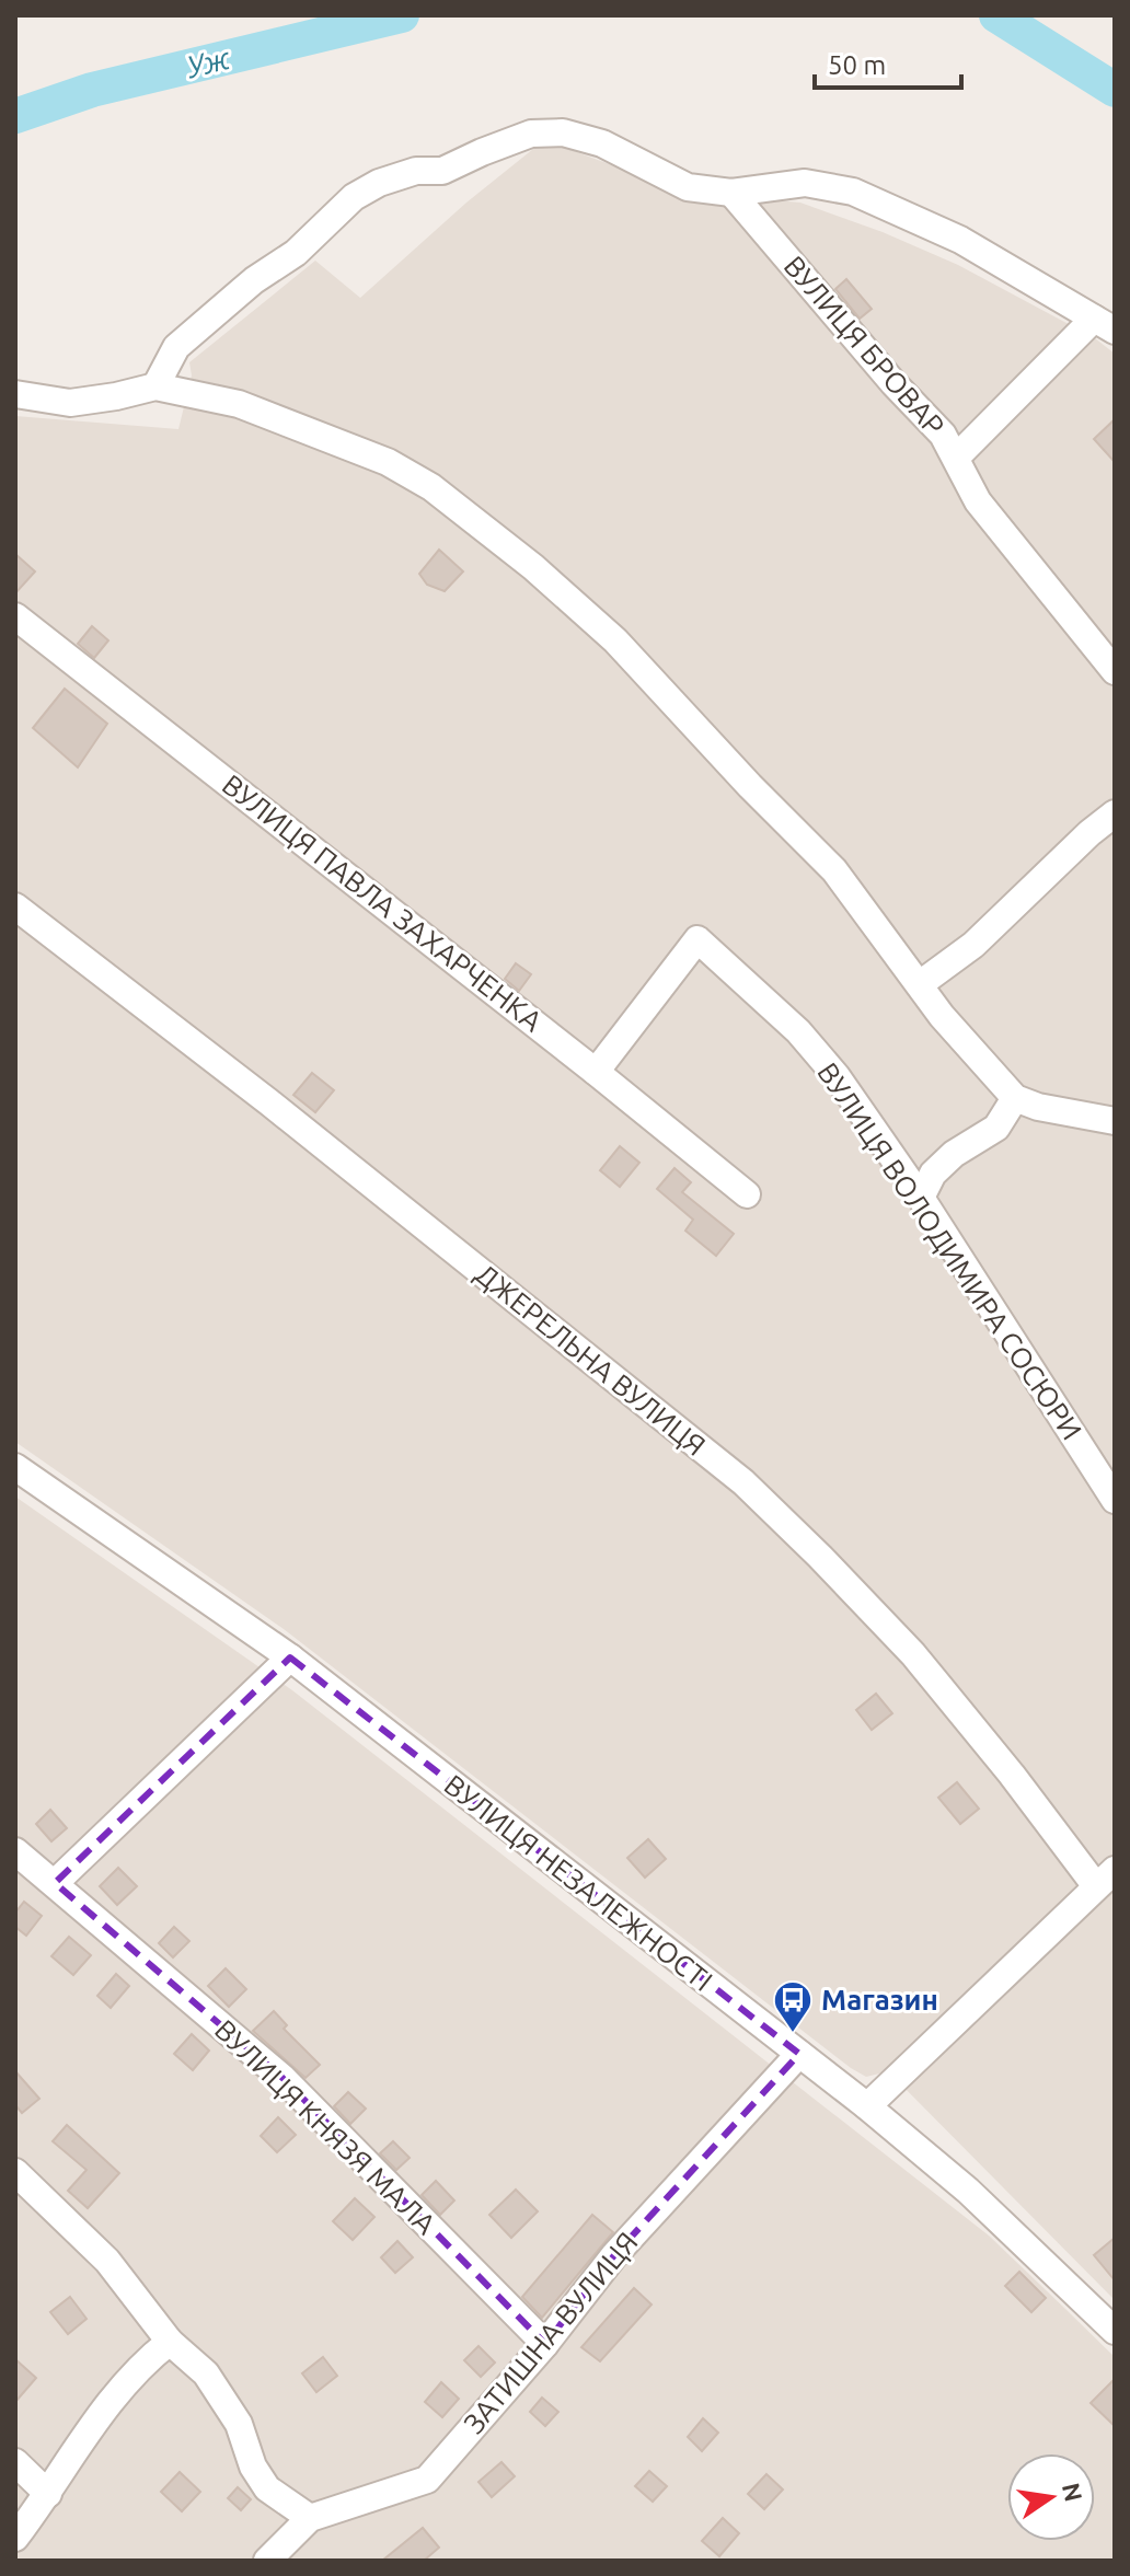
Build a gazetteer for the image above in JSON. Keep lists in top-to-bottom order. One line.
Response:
{"streets":{"street":["ВУЛИЦЯ БРОВАР","ВУЛИЦЯ ПАВЛА ЗАХАРЧЕНКА","ВУЛИЦЯ ВОЛОДИМИРА СОСЮРИ","ДЖЕРЕЛЬНА ВУЛИЦЯ","ВУЛИЦЯ НЕЗАЛЕЖНОСТІ","ВУЛИЦЯ КНЯЗЯ МАЛА","ЗАТИШНА ВУЛИЦЯ"]},"crossings":[["ВУЛИЦЯ ПАВЛА ЗАХАРЧЕНКА","ВУЛИЦЯ ВОЛОДИМИРА СОСЮРИ"],["ВУЛИЦЯ НЕЗАЛЕЖНОСТІ","ЗАТИШНА ВУЛИЦЯ"],["ВУЛИЦЯ КНЯЗЯ МАЛА","ЗАТИШНА ВУЛИЦЯ"]],"water":["Уж"],"places":{"bus stop":["Магазин"]},"scale_bar":"50 m","north":"right"}
